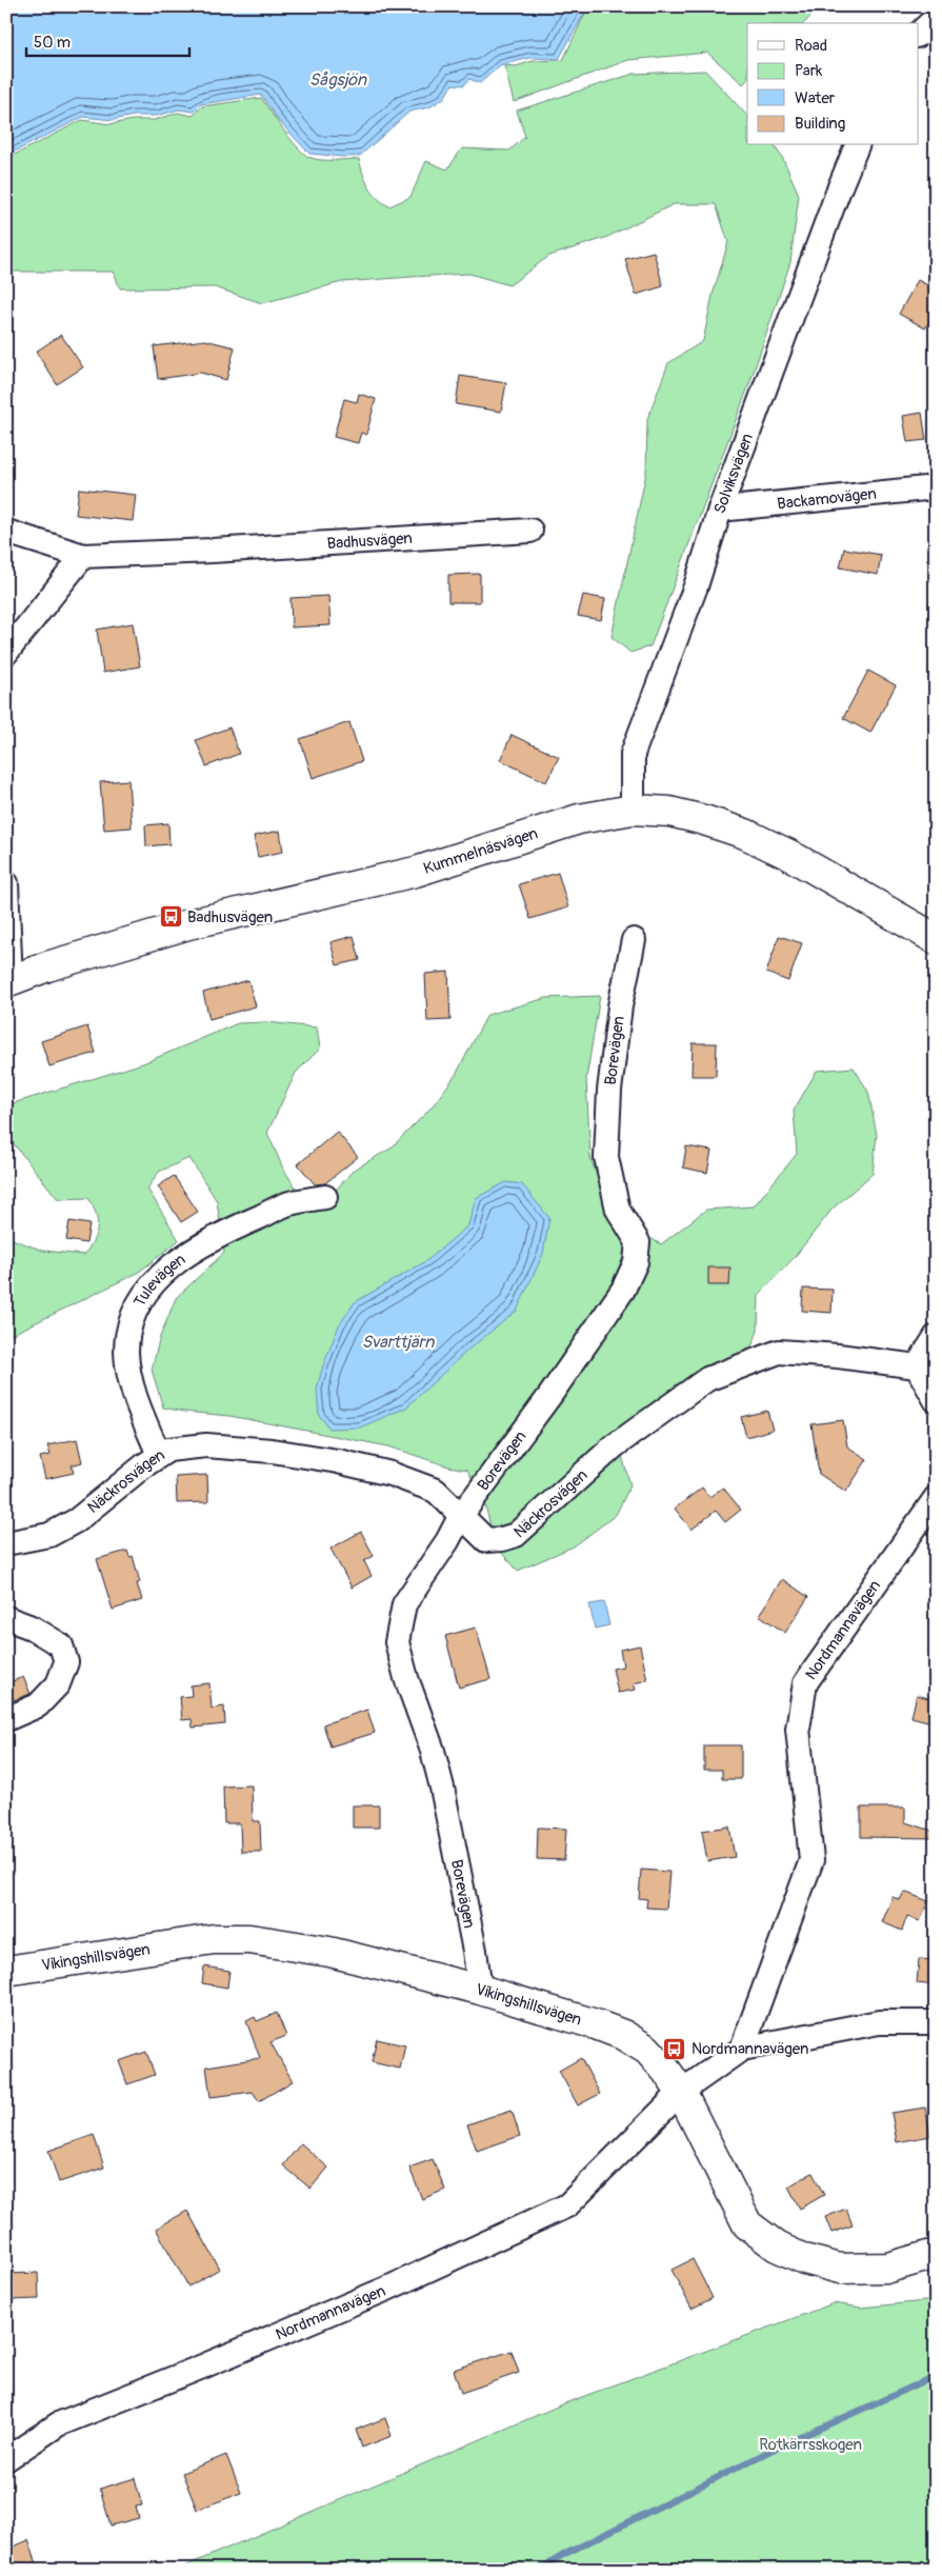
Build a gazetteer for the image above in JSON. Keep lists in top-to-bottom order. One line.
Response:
{"streets":{"street":["Solviksvägen","Backamovägen","Badhusvägen","Kummelnäsvägen","Borevägen","Tulevägen","Näckrosvägen","Nordmannavägen","Vikingshillsvägen"]},"crossings":[["Solviksvägen","Backamovägen"],["Solviksvägen","Kummelnäsvägen"],["Borevägen","Näckrosvägen"],["Borevägen","Vikingshillsvägen"],["Tulevägen","Näckrosvägen"],["Nordmannavägen","Vikingshillsvägen"]],"water":["Sågsjön","Svarttjärn"],"parks":["Rotkärrsskogen"],"places":{"bus stop":["Badhusvägen","Nordmannavägen"]},"legend":["Road","Park","Water","Building"],"scale_bar":"50 m"}
